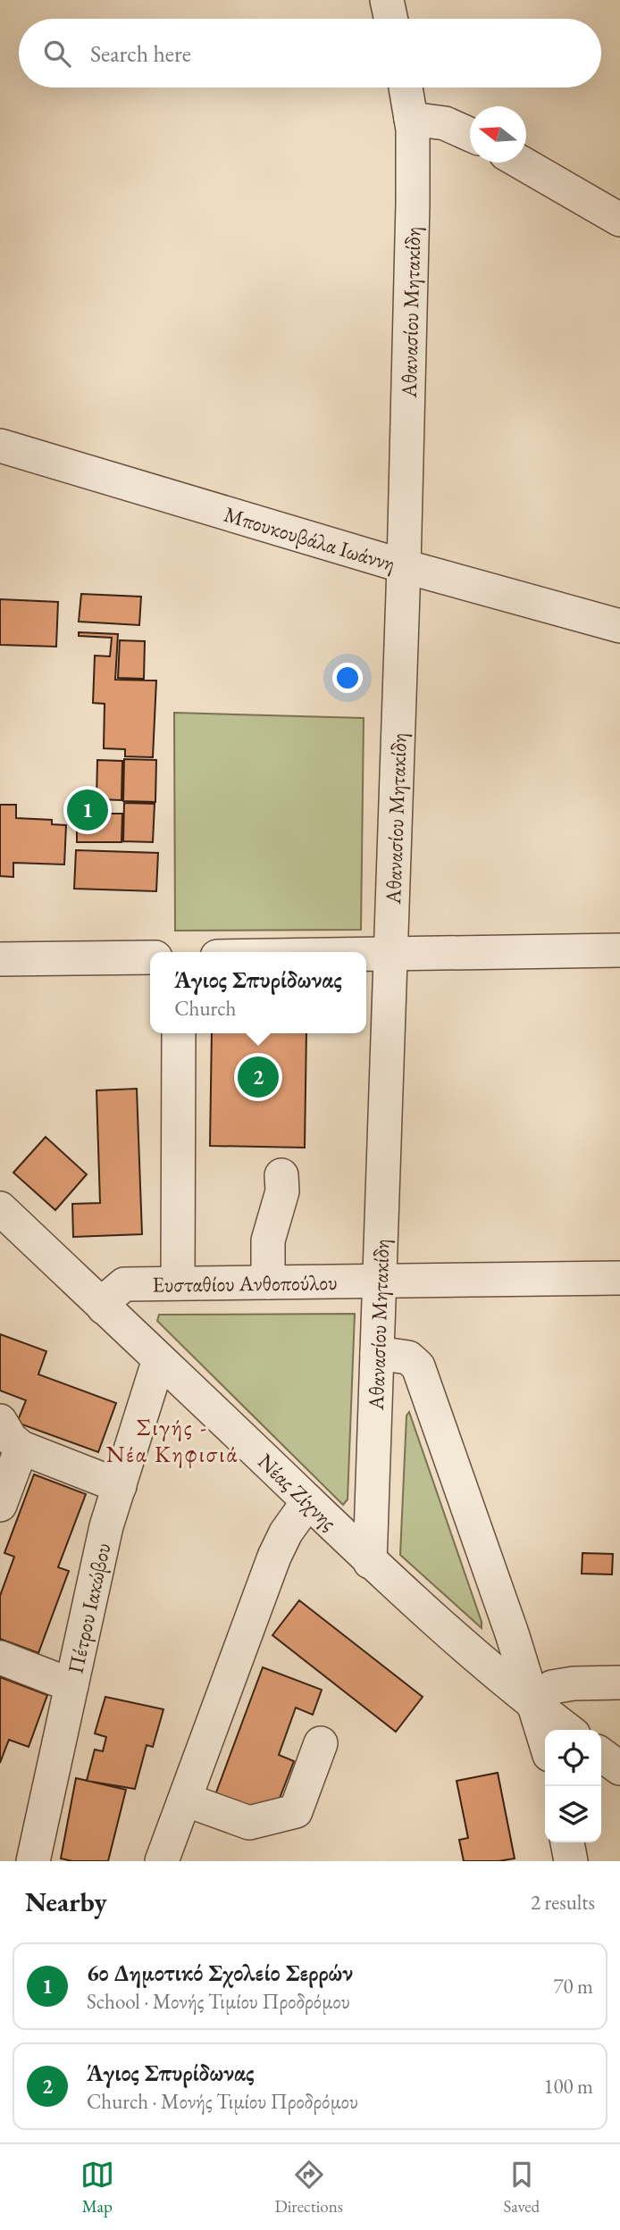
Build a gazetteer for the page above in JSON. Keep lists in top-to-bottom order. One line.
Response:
{"streets":{"street":["Αθανασίου Μητακίδη","Μπουκουβάλα Ιωάννη","Ευσταθίου Ανθοπούλου","Νέας Ζίχνης","Πέτρου Ιακώβου"]},"crossings":[["Αθανασίου Μητακίδη","Μπουκουβάλα Ιωάννη"],["Αθανασίου Μητακίδη","Ευσταθίου Ανθοπούλου"],["Αθανασίου Μητακίδη","Νέας Ζίχνης"],["Ευσταθίου Ανθοπούλου","Νέας Ζίχνης"],["Νέας Ζίχνης","Πέτρου Ιακώβου"]],"districts":["Σιγής - Νέα Κηφισιά"],"north":"left","page":{"search":"Search here","pins":["1","2"],"popup":["Άγιος Σπυρίδωνας","Church"],"heading":["Nearby","2 results"],"list":[{"mark":"1","name":"6ο Δημοτικό Σχολείο Σερρών","note":"School · Μονής Τιμίου Προδρόμου","value":"70 m"},{"mark":"2","name":"Άγιος Σπυρίδωνας","note":"Church · Μονής Τιμίου Προδρόμου","value":"100 m"}],"nav":["Map","Directions","Saved"]}}
